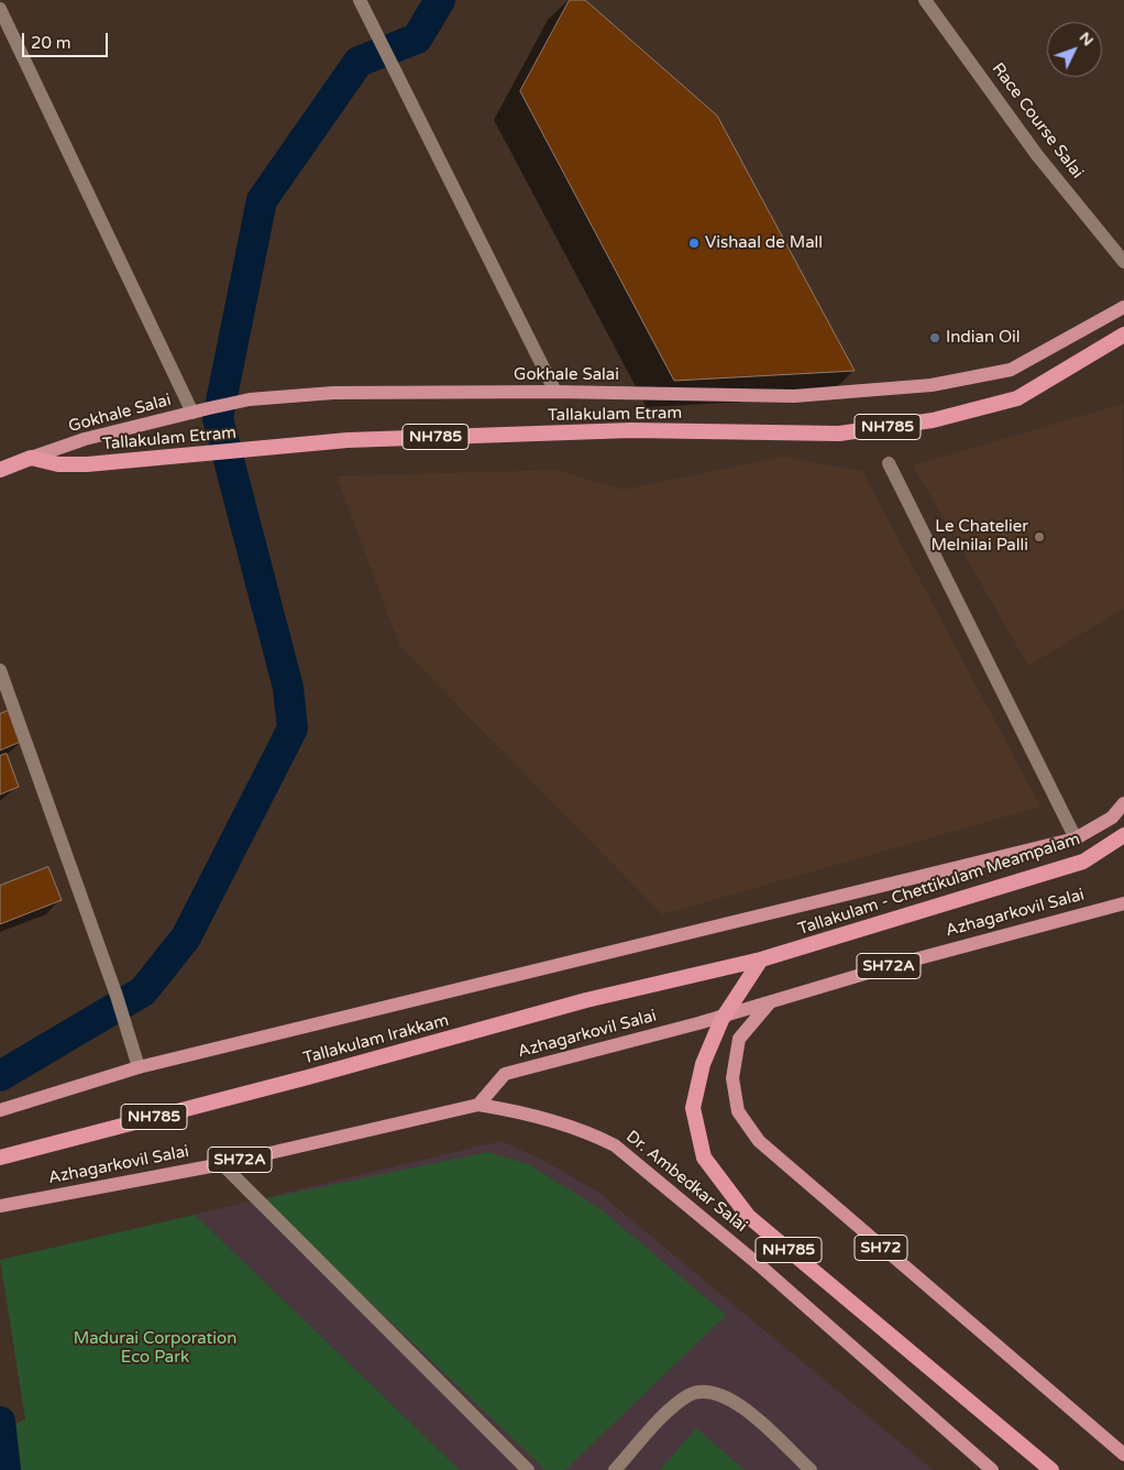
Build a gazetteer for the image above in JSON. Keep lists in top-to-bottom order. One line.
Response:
{"streets":{"highway":["Gokhale Salai","Tallakulam Etram","NH785","Tallakulam - Chettikulam Meampalam","Tallakulam Irakkam"],"main road":["Azhagarkovil Salai","SH72A","Dr. Ambedkar Salai","SH72"],"street":["Race Course Salai"]},"crossings":[["Gokhale Salai","Tallakulam Etram"],["NH785","Tallakulam - Chettikulam Meampalam"],["NH785","Tallakulam Irakkam"],["Tallakulam - Chettikulam Meampalam","Tallakulam Irakkam"],["Azhagarkovil Salai","Dr. Ambedkar Salai"],["Azhagarkovil Salai","SH72"]],"parks":["Madurai Corporation Eco Park"],"places":["Vishaal de Mall","Indian Oil","Le Chatelier Melnilai Palli"],"scale_bar":"20 m","north":"top right"}
